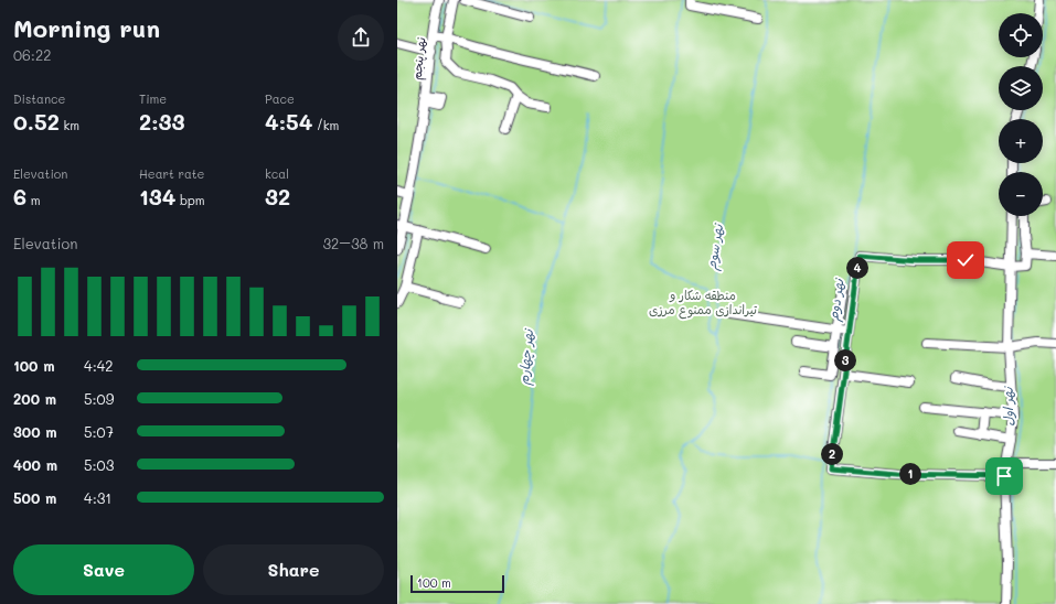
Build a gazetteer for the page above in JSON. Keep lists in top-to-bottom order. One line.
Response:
{"streets":{"street":["نهر پنجم"]},"water":["نهر سوم","نهر دوم","نهر چهارم","نهر اول"],"parks":["منطقه شکار و تیراندازی ممنوع مرزی"],"scale_bar":"100 m","page":{"heading":["Morning run","06:22"],"map_buttons":["+","−"],"stats":[["Distance","0.52 km"],["Time","2:33"],["Pace","4:54 /km"],["Elevation","6 m"],["Heart rate","134 bpm"],["kcal","32"]],"chart":["Elevation","32–38 m"],"pins":["4","3","2","1"],"list":[{"name":"100 m","note":"4:42"},{"name":"200 m","note":"5:09"},{"name":"300 m","note":"5:07"},{"name":"400 m","note":"5:03"},{"name":"500 m","note":"4:31"}],"buttons":["Save","Share"],"scale":"100 m"}}
